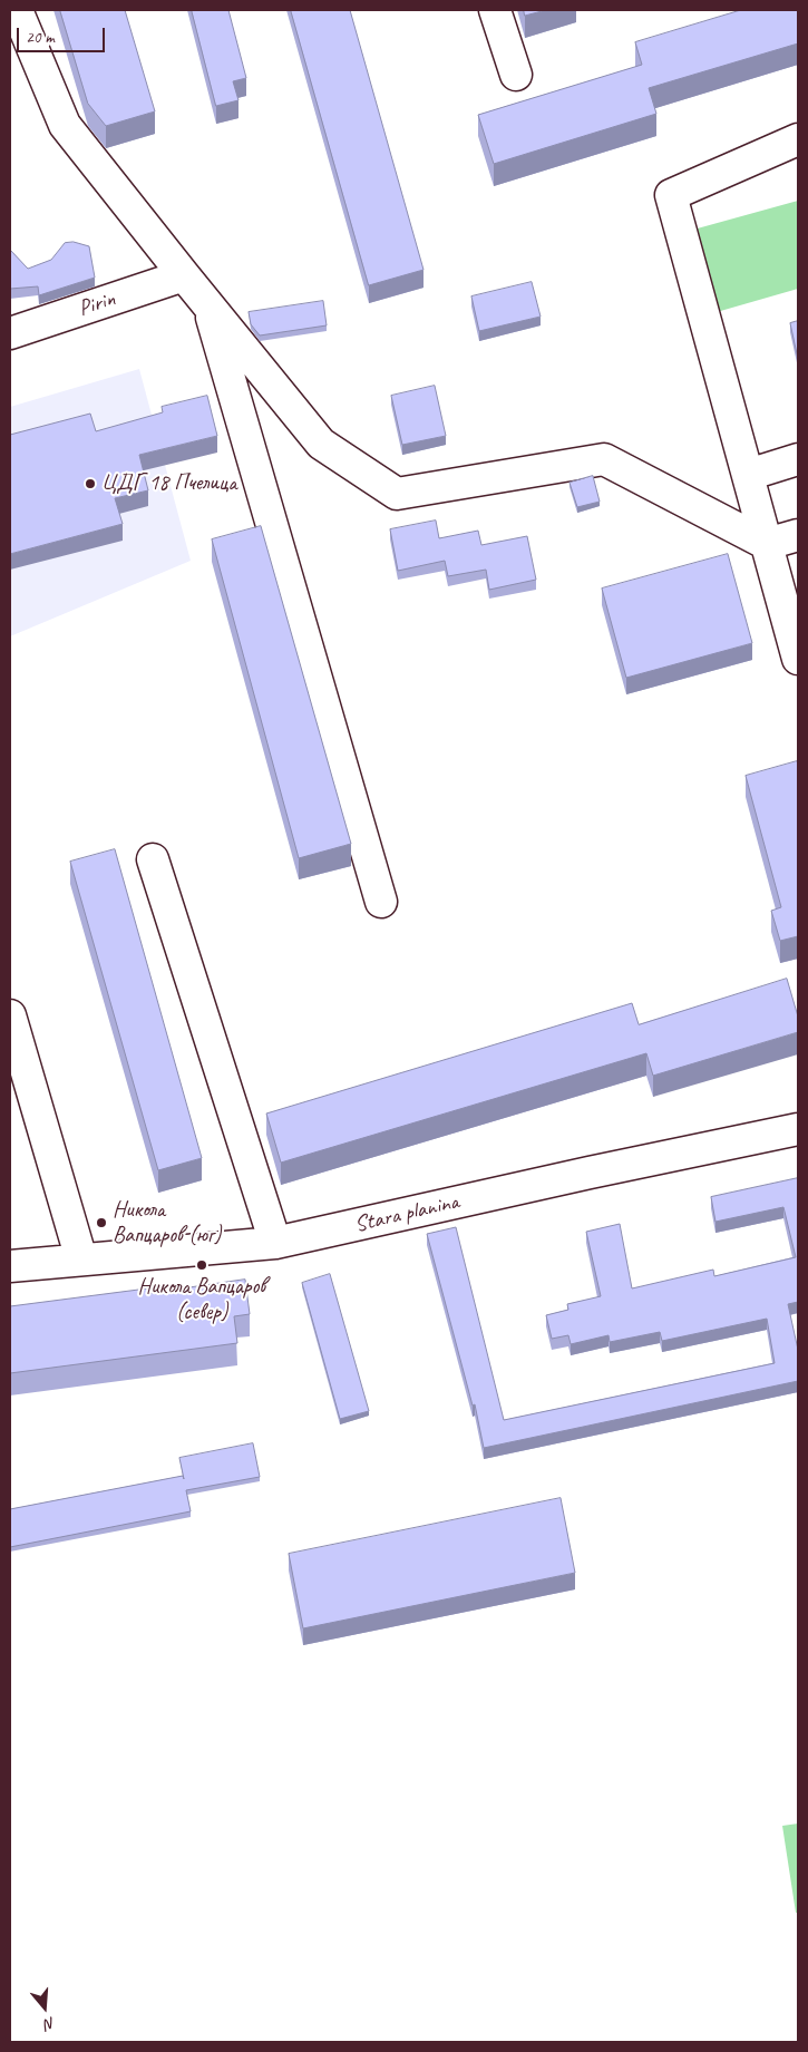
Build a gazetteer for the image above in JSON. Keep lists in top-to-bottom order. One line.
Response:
{"streets":{"street":["Pirin","Stara planina"]},"places":["ЦДГ 18 Пчелица","Никола Вапцаров (юг)","Никола Вапцаров (север)"],"scale_bar":"20 m","north":"bottom"}
